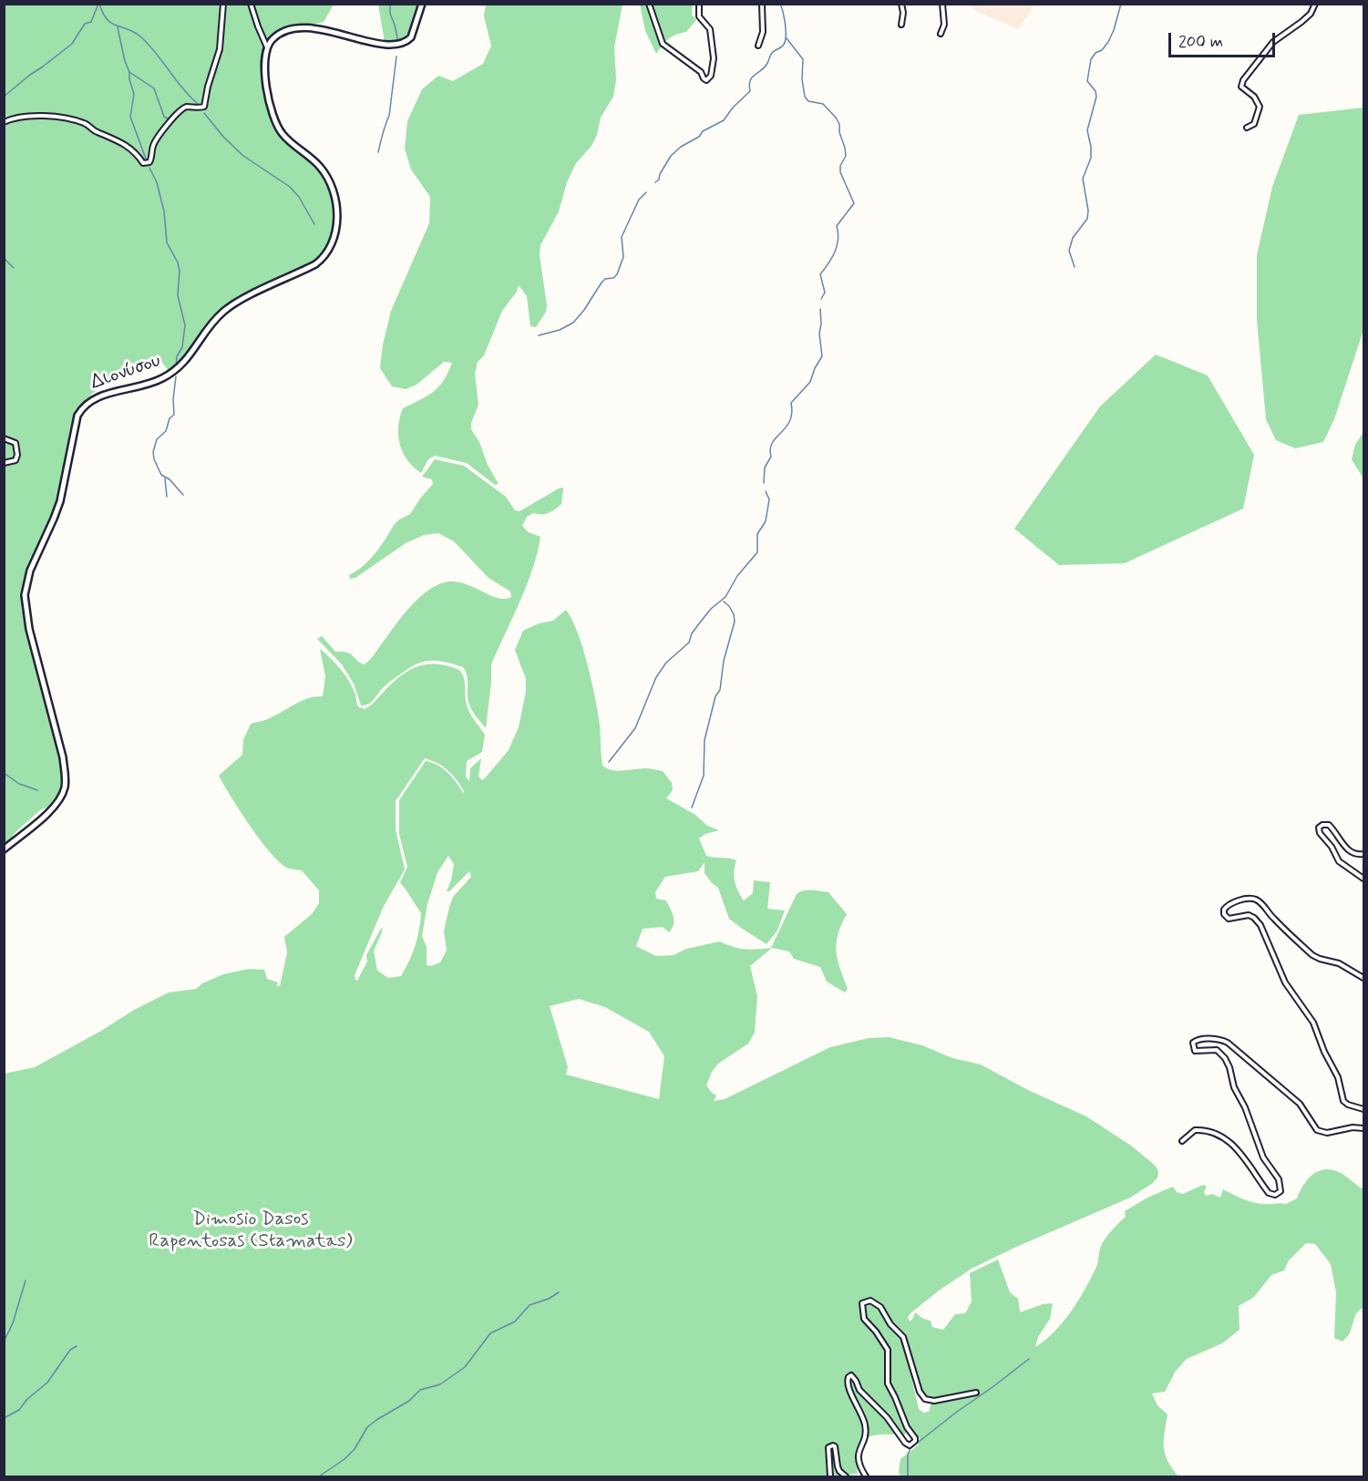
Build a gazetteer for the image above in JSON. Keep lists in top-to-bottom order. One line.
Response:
{"streets":{"main road":["Διονύσου"]},"parks":["Dimosio Dasos Rapentosas (Stamatas)"],"scale_bar":"200 m"}
